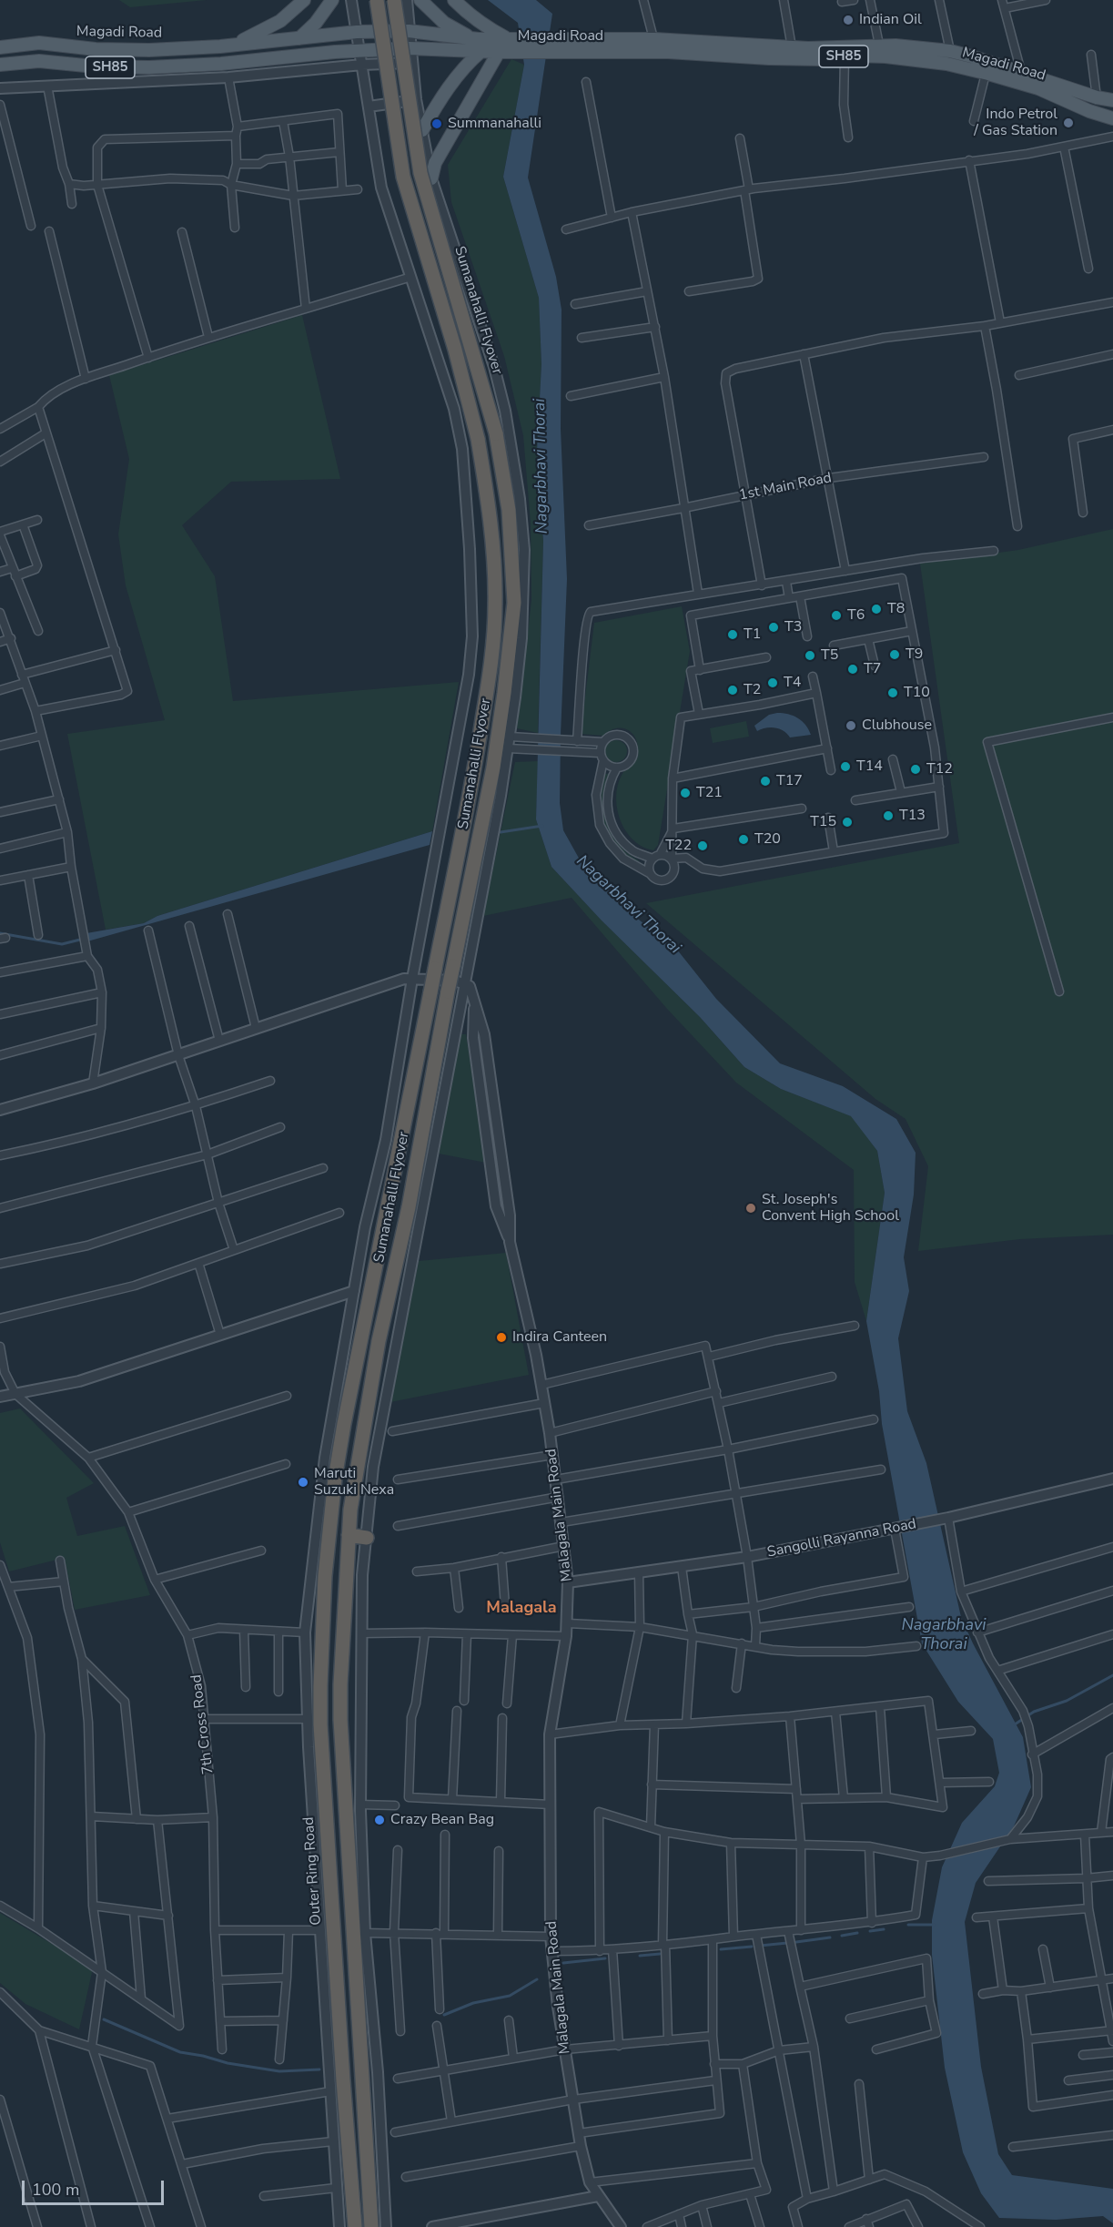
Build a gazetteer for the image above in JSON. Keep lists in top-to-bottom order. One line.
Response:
{"streets":{"highway":["Sumanahalli Flyover","Outer Ring Road"],"main road":["Magadi Road","SH85"],"street":["1st Main Road","Malagala Main Road","Sangolli Rayanna Road","7th Cross Road"]},"crossings":[["Sumanahalli Flyover","Outer Ring Road"],["Malagala Main Road","Sangolli Rayanna Road"]],"districts":["Malagala"],"water":["Nagarbhavi Thorai"],"places":["Indian Oil","Indo Petrol / Gas Station","Summanahalli","T8","T6","T3","T1","T9","T5","T7","T4","T2","T10","Clubhouse","T14","T12","T17","T21","T13","T15","T20","T22","St. Joseph's Convent High School","Indira Canteen","Maruti Suzuki Nexa","Crazy Bean Bag"],"scale_bar":"100 m"}
